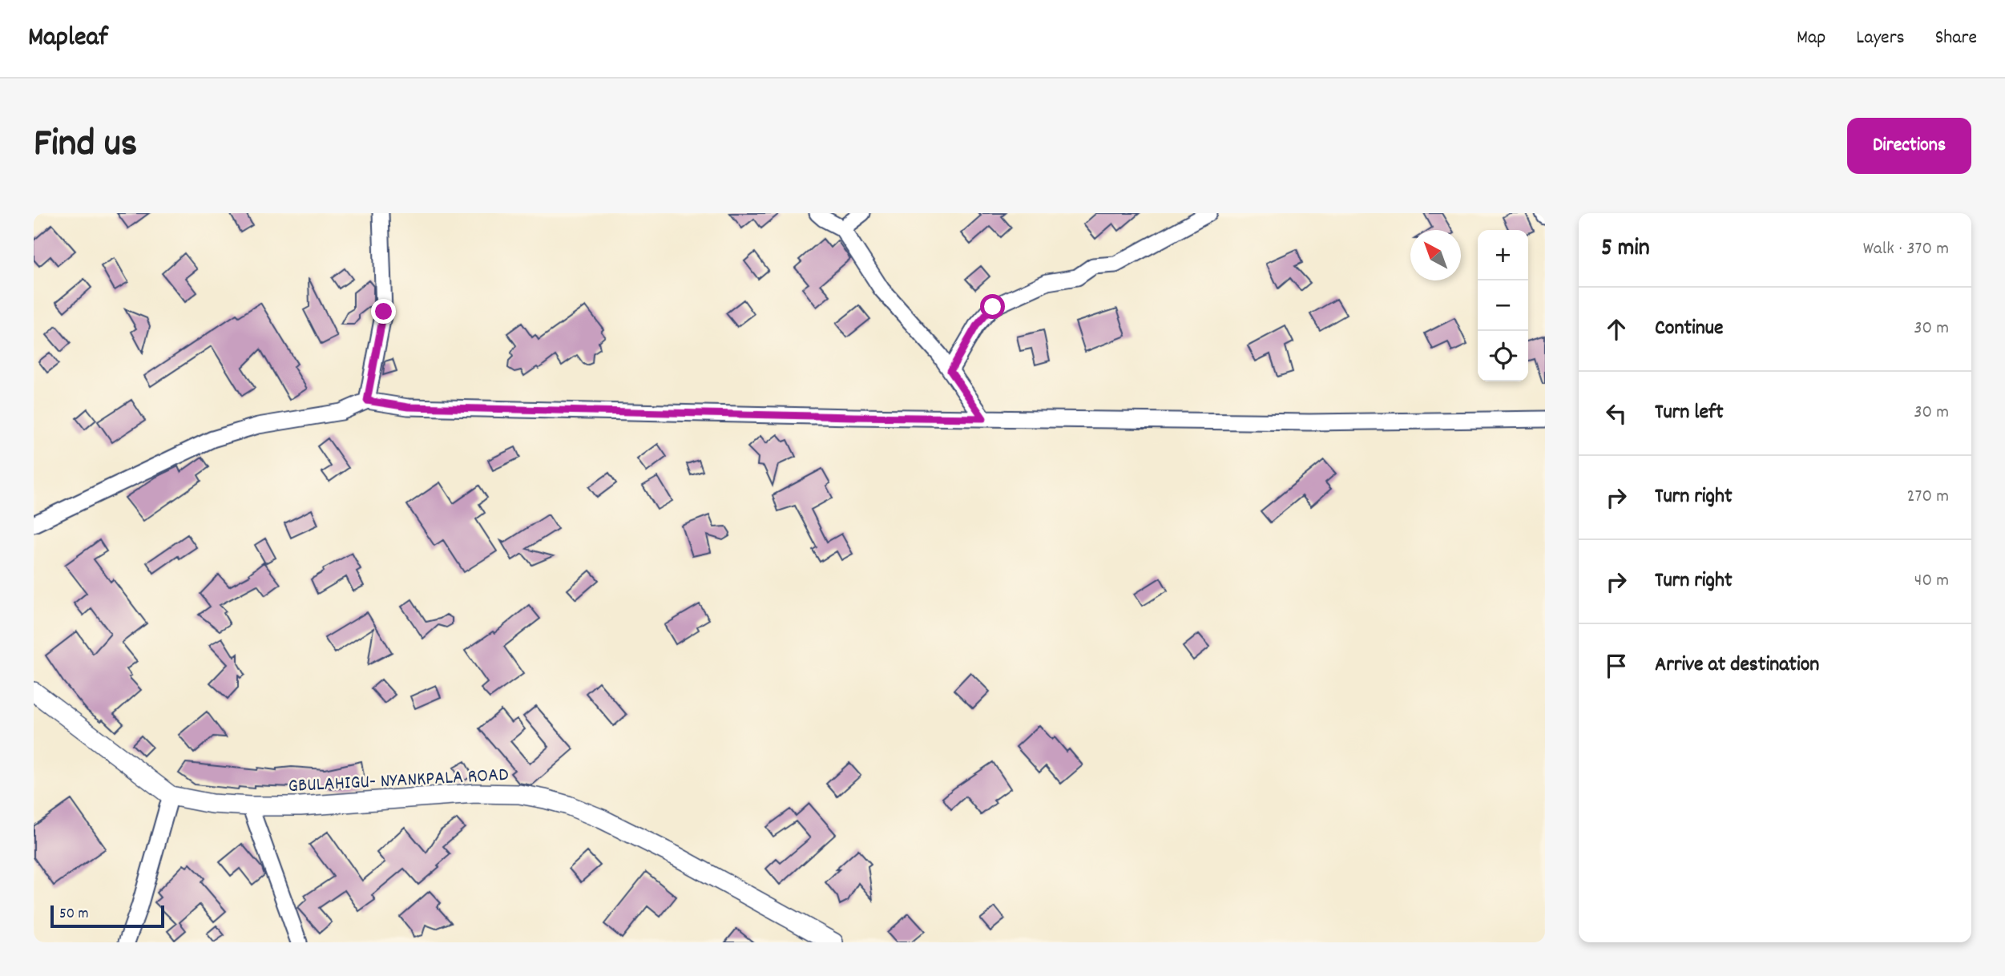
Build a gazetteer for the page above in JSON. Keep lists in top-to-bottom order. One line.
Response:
{"streets":{"street":["GBULAHIGU- NYANKPALA ROAD"]},"scale_bar":"50 m","north":"top left","page":{"header":"Mapleaf","nav":["Map","Layers","Share"],"title":"Find us","buttons":"Directions","heading":["5 min","Walk · 370 m"],"map_buttons":["+","−"],"list":[["Continue","30 m"],["Turn left","30 m"],["Turn right","270 m"],["Turn right","40 m"],"Arrive at destination"],"scale":"50 m"}}
